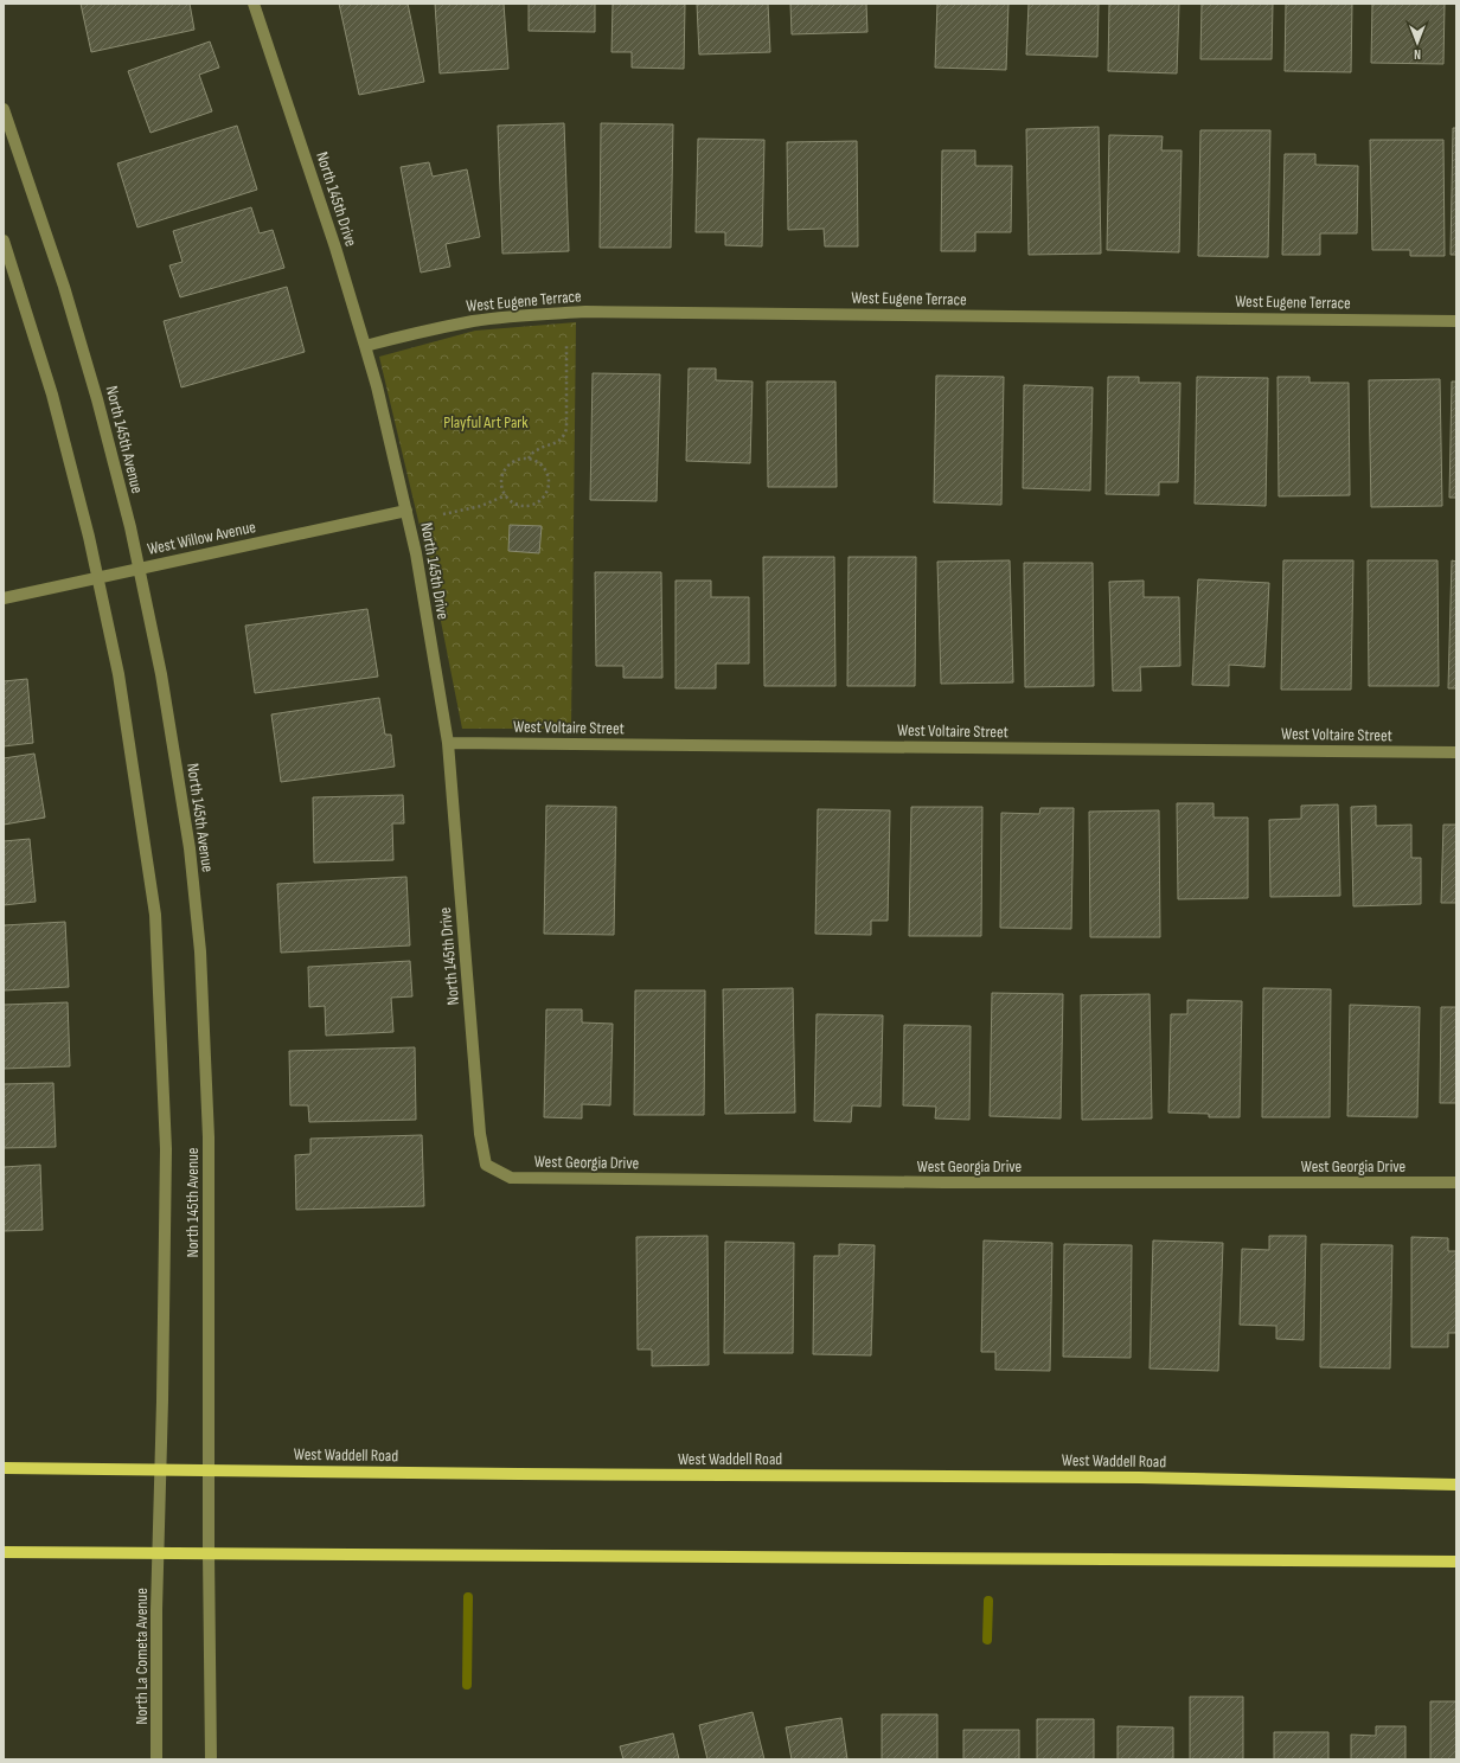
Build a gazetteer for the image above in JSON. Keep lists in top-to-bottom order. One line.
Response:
{"streets":{"main road":["West Waddell Road"],"street":["North 145th Drive","West Eugene Terrace","North 145th Avenue","West Willow Avenue","West Voltaire Street","West Georgia Drive","North La Cometa Avenue"]},"crossings":[["North 145th Drive","West Eugene Terrace"],["North 145th Drive","West Willow Avenue"],["North 145th Drive","West Voltaire Street"],["North 145th Drive","West Georgia Drive"],["North 145th Avenue","West Willow Avenue"],["North 145th Avenue","West Waddell Road"],["North 145th Avenue","North La Cometa Avenue"]],"parks":["Playful Art Park"],"north":"bottom"}
